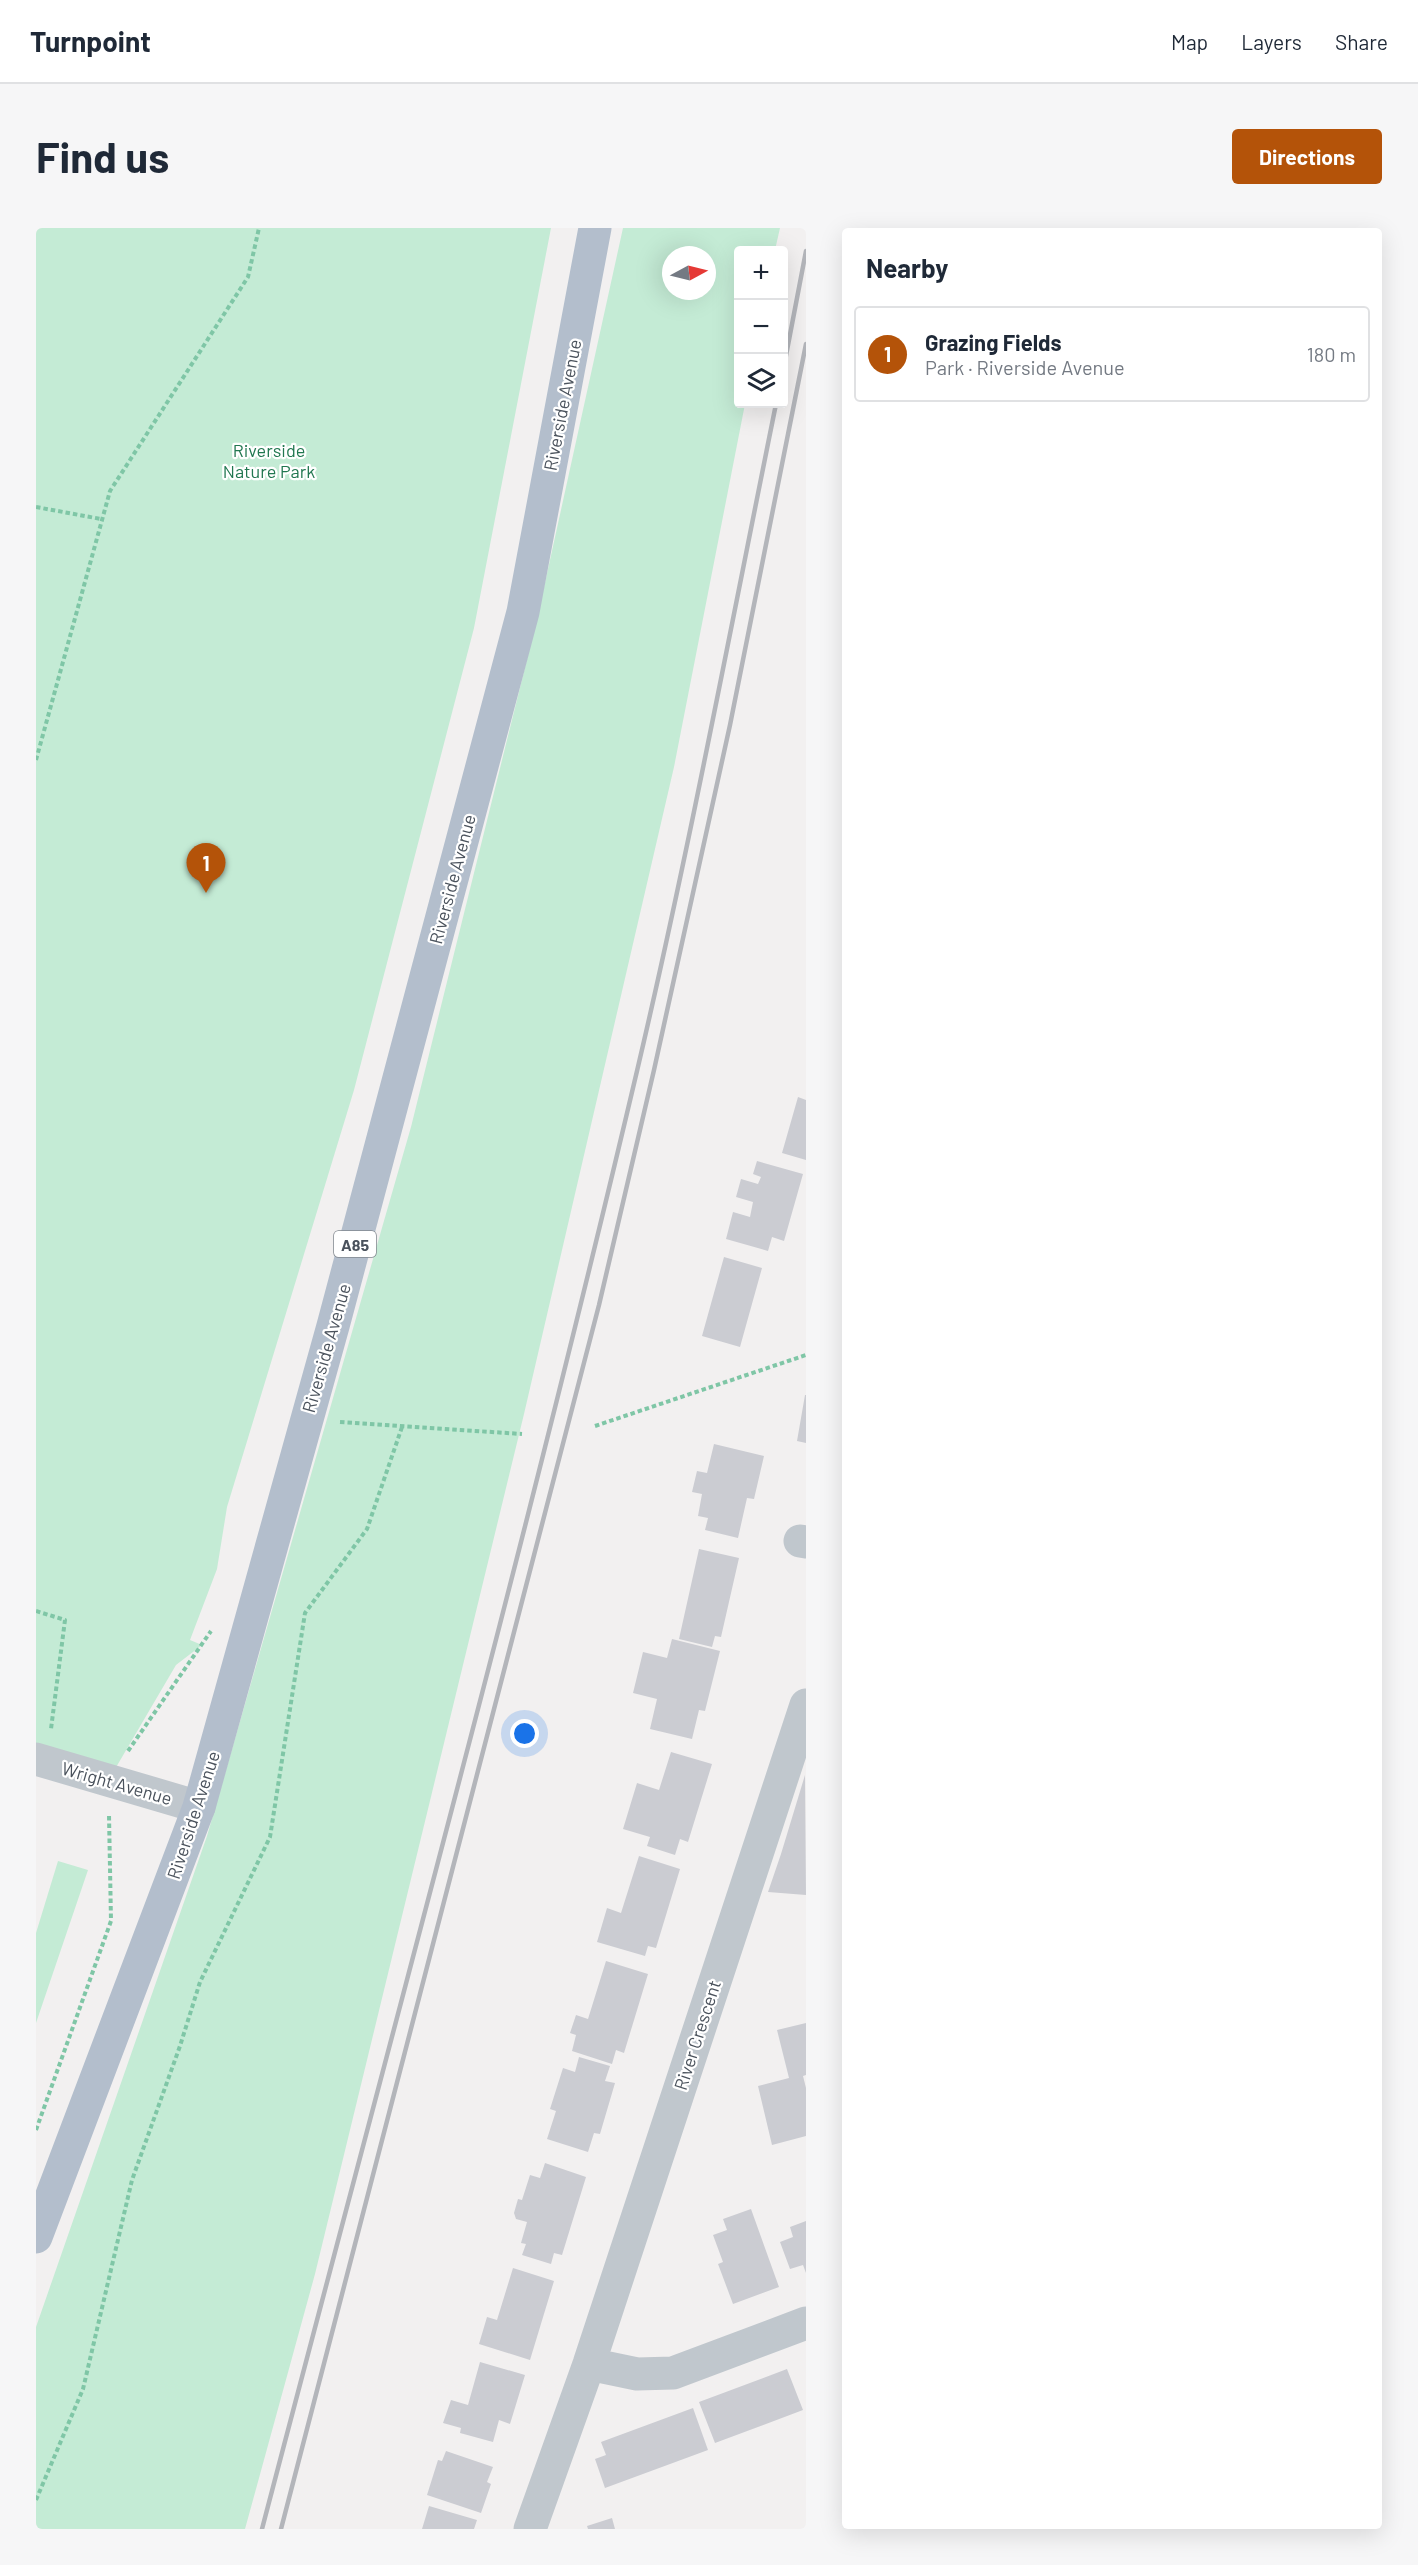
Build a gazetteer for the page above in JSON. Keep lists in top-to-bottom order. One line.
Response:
{"streets":{"main road":["Riverside Avenue","A85"],"street":["Wright Avenue","River Crescent"]},"crossings":[["Riverside Avenue","Wright Avenue"]],"parks":["Riverside Nature Park"],"north":"right","page":{"header":"Turnpoint","nav":["Map","Layers","Share"],"buttons":"Directions","title":"Find us","heading":"Nearby","map_buttons":["+","−"],"list":[{"mark":"1","name":"Grazing Fields","note":"Park · Riverside Avenue","value":"180 m"}],"pins":"1"}}
